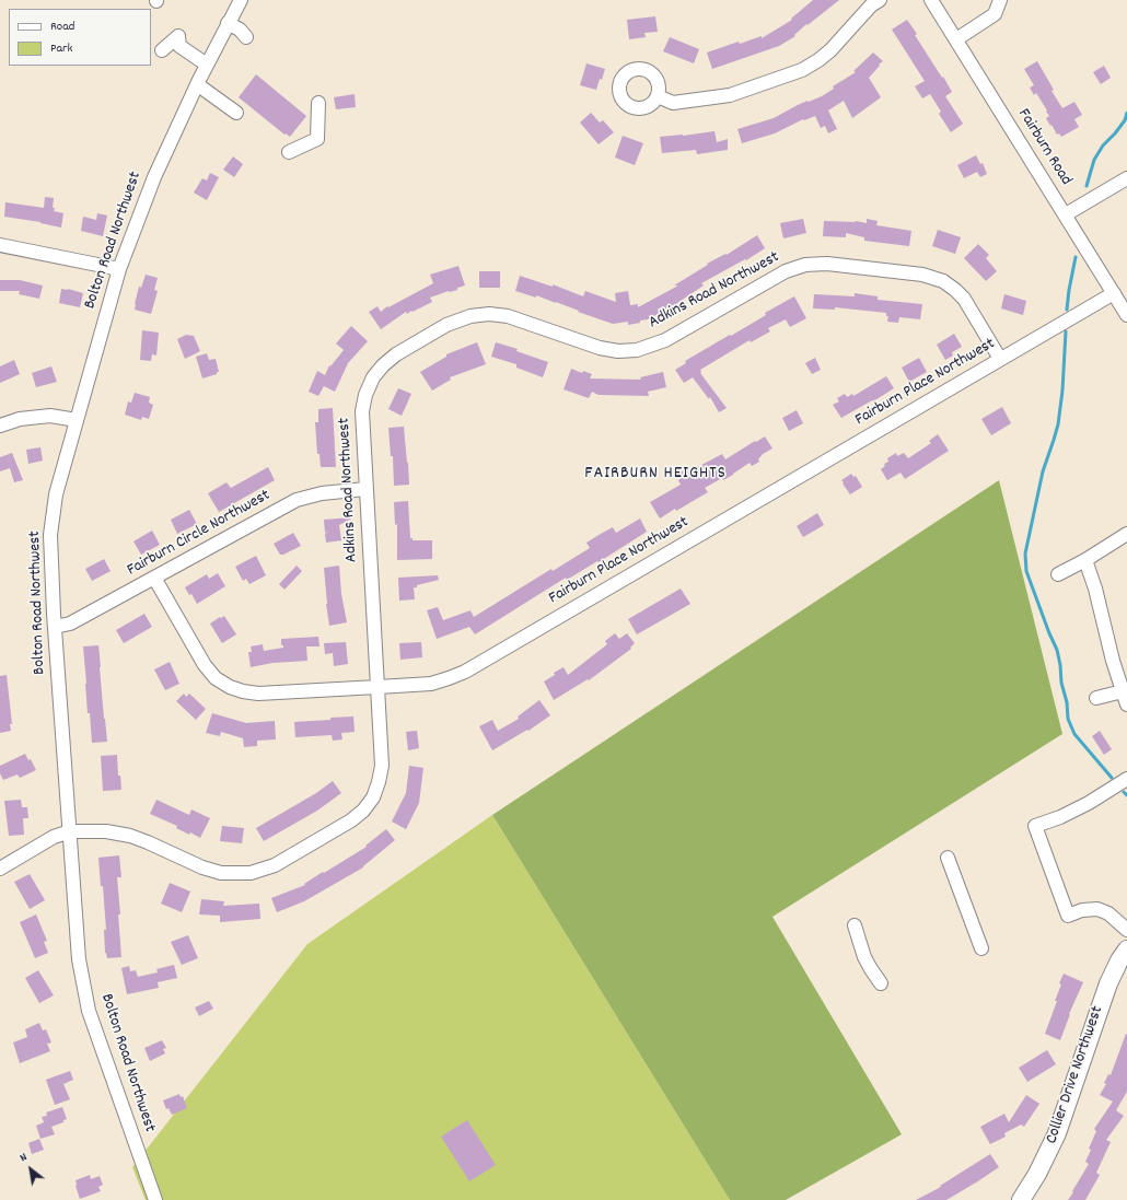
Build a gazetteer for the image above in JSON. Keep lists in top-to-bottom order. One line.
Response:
{"streets":{"main road":["Collier Drive Northwest"],"street":["Fairburn Road","Bolton Road Northwest","Adkins Road Northwest","Fairburn Place Northwest","Fairburn Circle Northwest"]},"crossings":[["Fairburn Road","Fairburn Place Northwest"],["Bolton Road Northwest","Adkins Road Northwest"],["Bolton Road Northwest","Fairburn Circle Northwest"],["Adkins Road Northwest","Fairburn Place Northwest"],["Adkins Road Northwest","Fairburn Circle Northwest"],["Fairburn Place Northwest","Fairburn Circle Northwest"]],"districts":["FAIRBURN HEIGHTS"],"legend":["Road","Park"],"north":"top left"}
